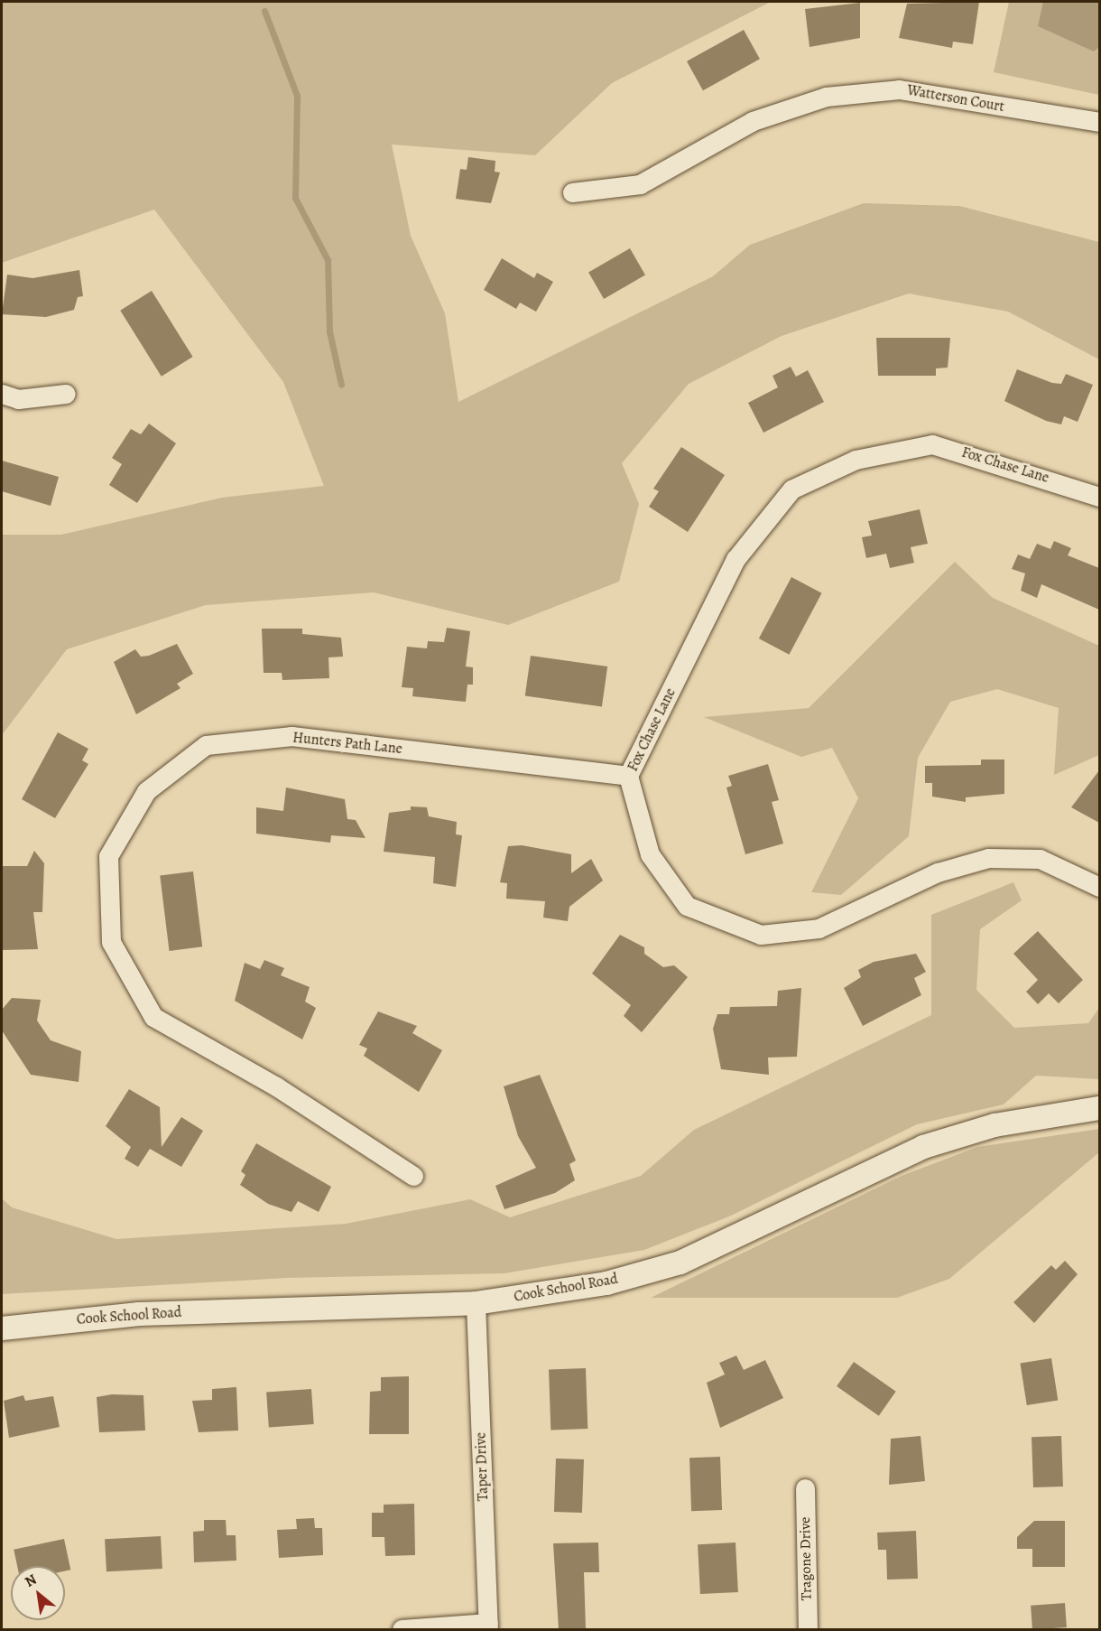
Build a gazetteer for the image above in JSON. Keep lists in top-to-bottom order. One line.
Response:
{"streets":{"street":["Watterson Court","Fox Chase Lane","Hunters Path Lane","Cook School Road","Taper Drive","Tragone Drive"]},"crossings":[["Fox Chase Lane","Hunters Path Lane"],["Cook School Road","Taper Drive"]],"north":"top left"}
